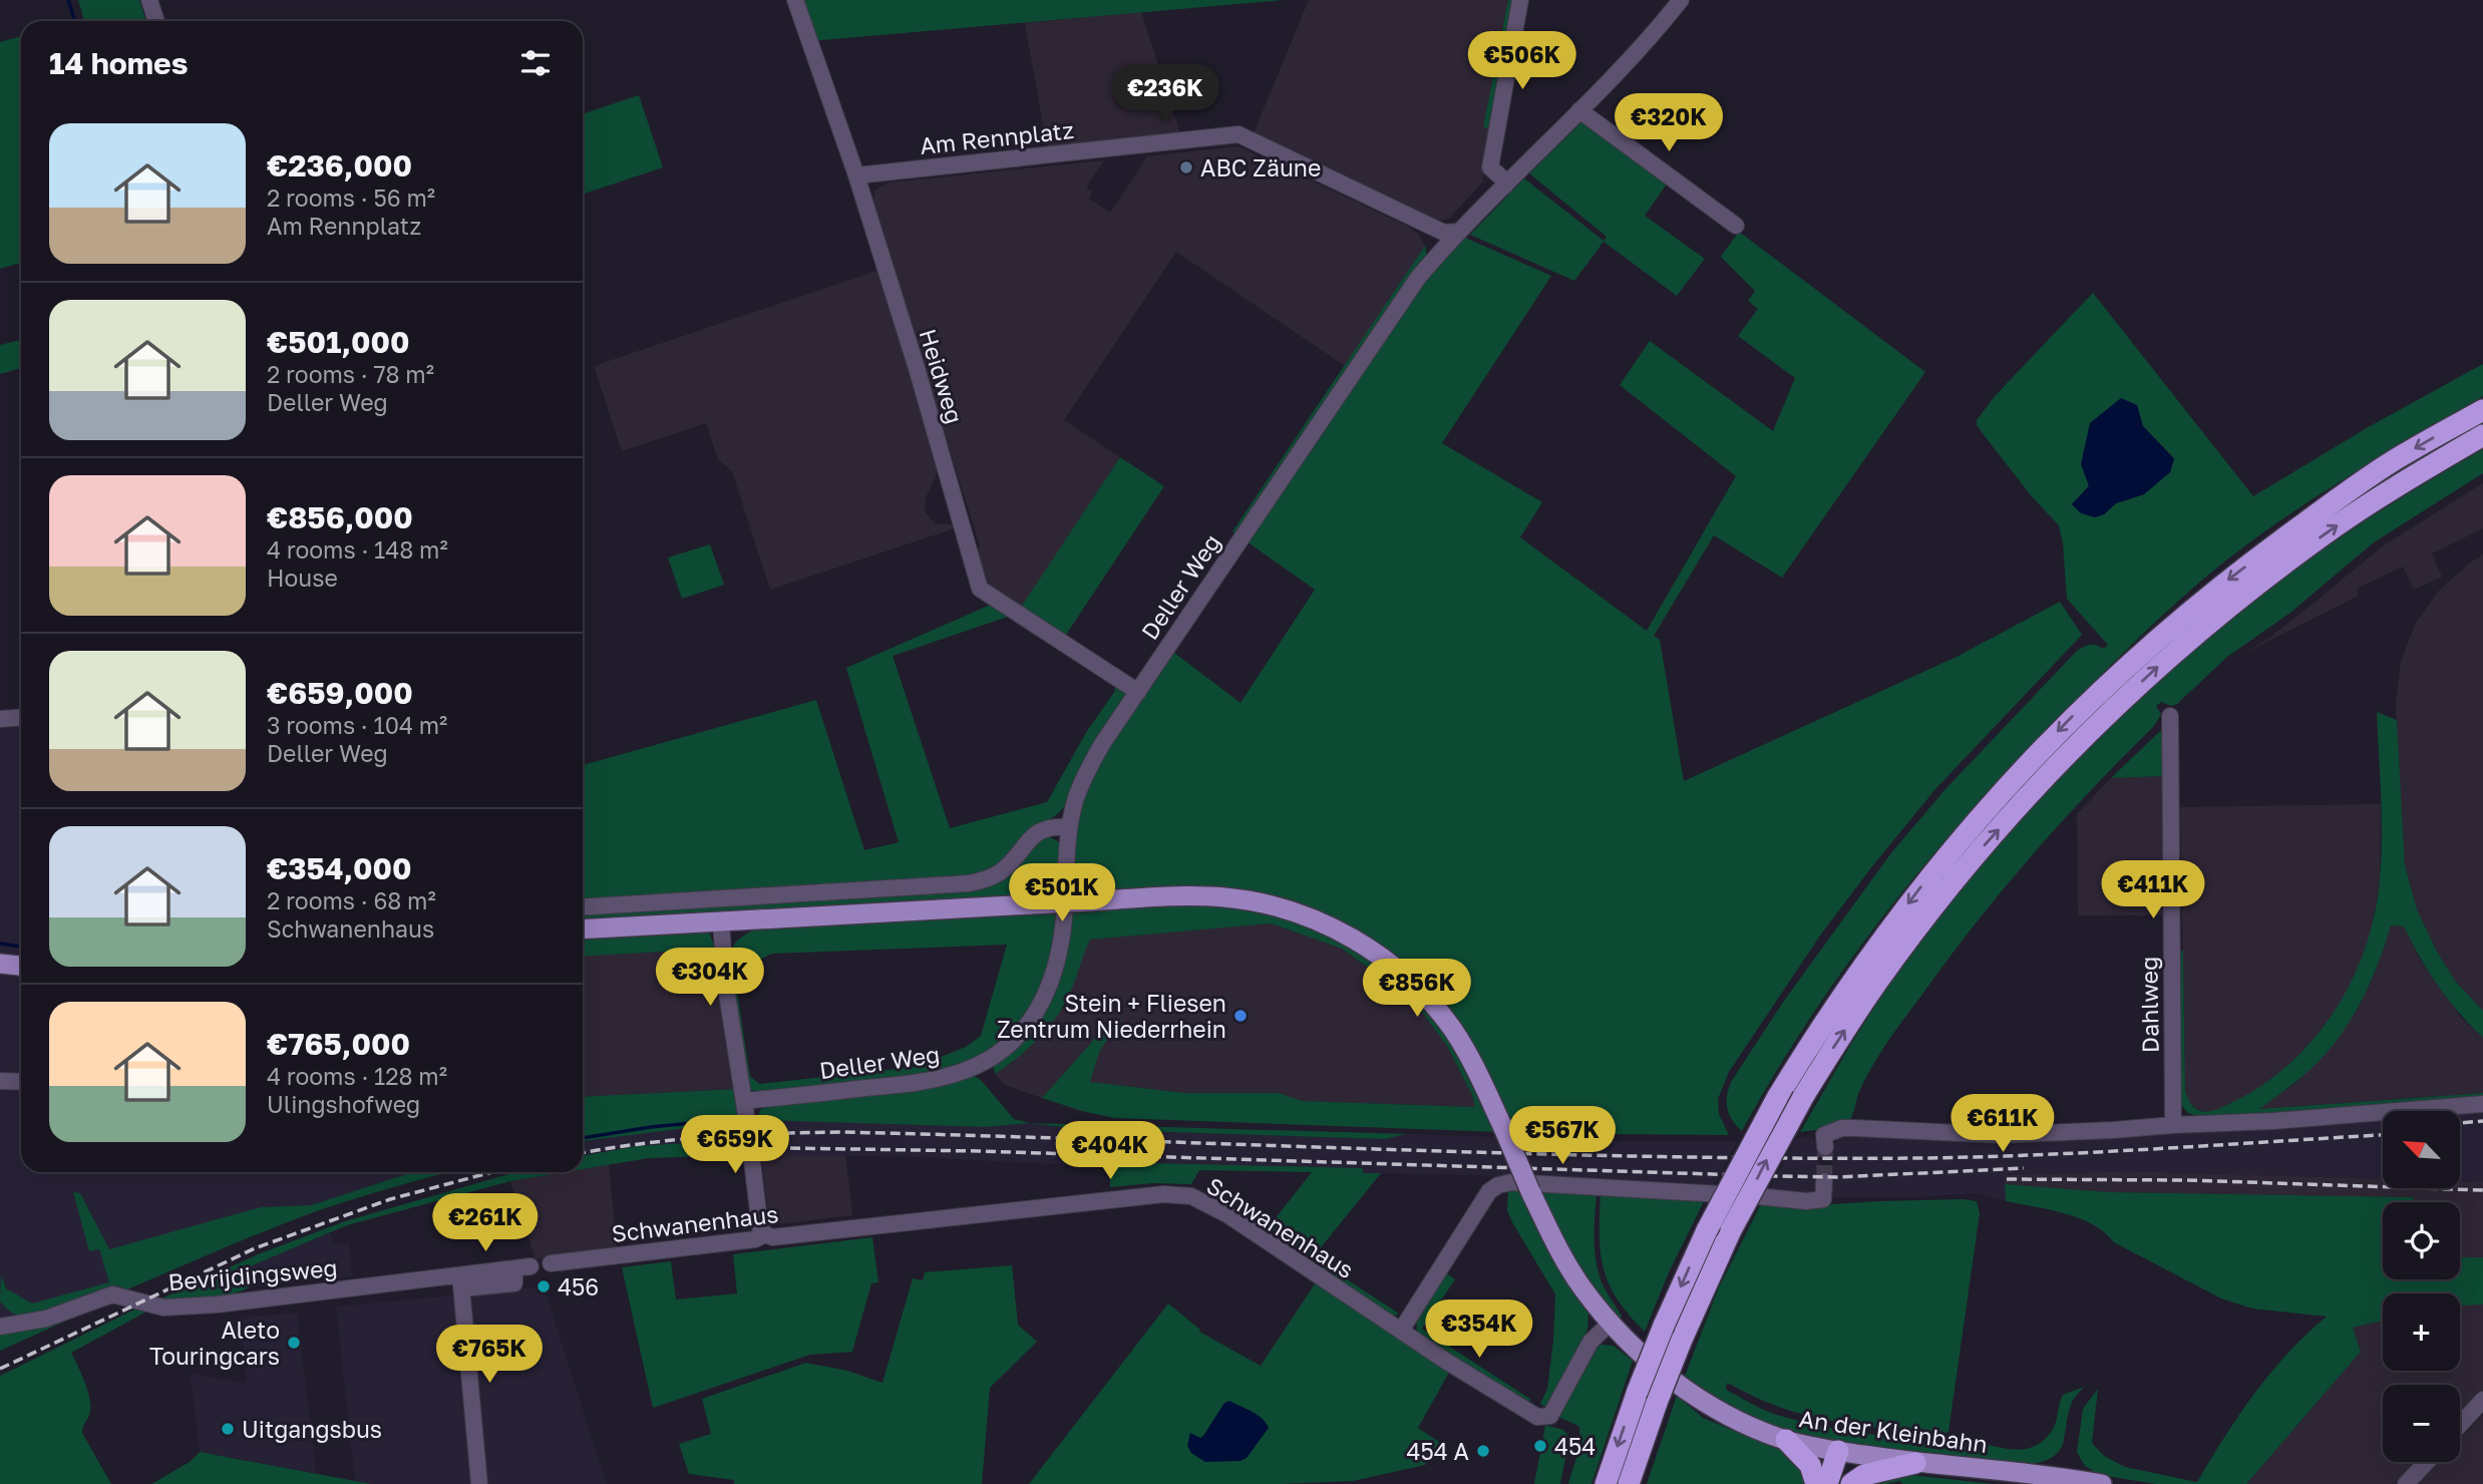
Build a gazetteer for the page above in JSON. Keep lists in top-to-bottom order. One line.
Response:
{"streets":{"main road":["An der Kleinbahn"],"street":["Am Rennplatz","Heidweg","Deller Weg","Dahlweg","Schwanenhaus","Bevrijdingsweg"]},"crossings":[["Am Rennplatz","Heidweg"],["Am Rennplatz","Deller Weg"],["Heidweg","Deller Weg"],["Schwanenhaus","An der Kleinbahn"]],"places":["ABC Zäune","Stein + Fliesen Zentrum Niederrhein","456","Aleto Touringcars","Uitgangsbus","454","454 A"],"north":"top left","page":{"heading":"14 homes","price":["€506K","€236K","€320K","€411K","€501K","€304K","€856K","€611K","€567K","€659K","€404K","€261K","€354K","€765K"],"list":[{"name":"€236,000","note":"2 rooms · 56 m² · Am Rennplatz"},{"name":"€501,000","note":"2 rooms · 78 m² · Deller Weg"},{"name":"€856,000","note":"4 rooms · 148 m² · House"},{"name":"€659,000","note":"3 rooms · 104 m² · Deller Weg"},{"name":"€354,000","note":"2 rooms · 68 m² · Schwanenhaus"},{"name":"€765,000","note":"4 rooms · 128 m² · Ulingshofweg"}],"map_buttons":["+","−"]}}
